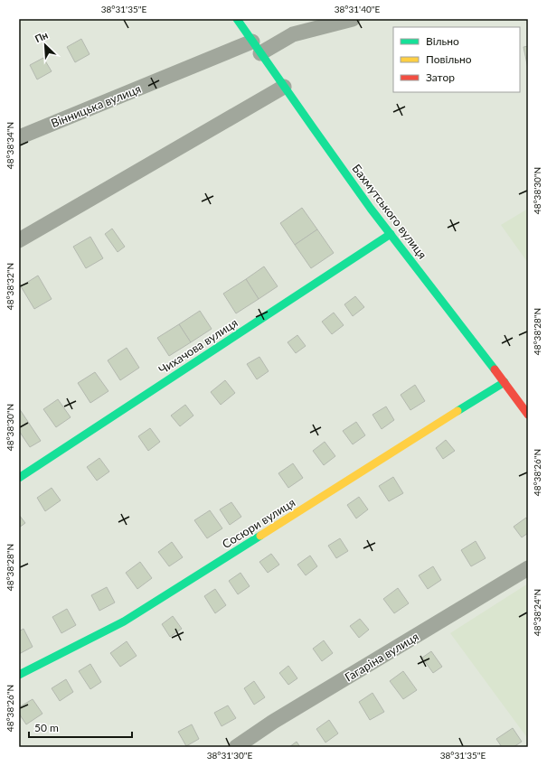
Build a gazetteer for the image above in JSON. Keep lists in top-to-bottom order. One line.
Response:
{"streets":{"street":["Вінницька вулиця","Бахмутського вулиця","Чихачова вулиця","Сосюри вулиця","Гагаріна вулиця"]},"crossings":[["Вінницька вулиця","Бахмутського вулиця"],["Бахмутського вулиця","Чихачова вулиця"],["Бахмутського вулиця","Сосюри вулиця"]],"legend":["Вільно","Повільно","Затор"],"scale_bar":"50 m","north":"top left","coordinates":["38°31'35\"E","38°31'40\"E","48°38'34\"N","48°38'30\"N","48°38'32\"N","48°38'28\"N","48°38'26\"N","48°38'24\"N","38°31'30\"E"]}
